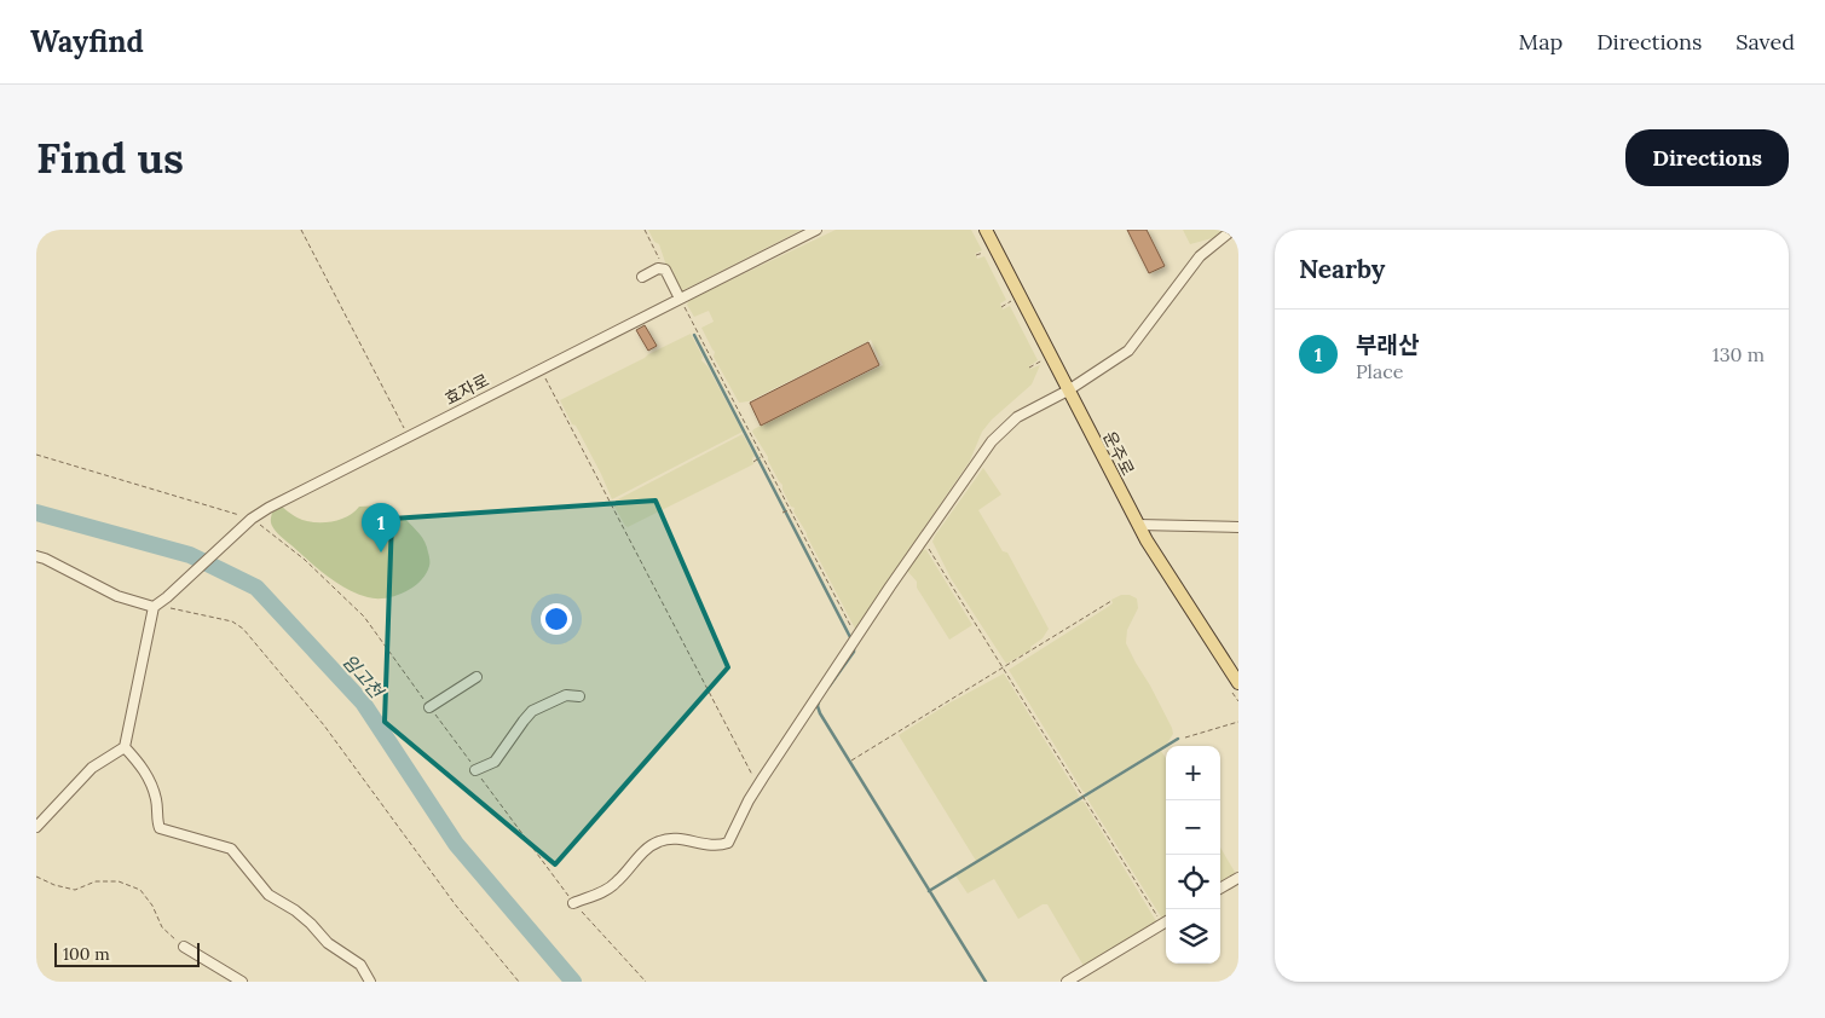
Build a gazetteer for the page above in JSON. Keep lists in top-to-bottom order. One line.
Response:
{"streets":{"main road":["운주로"],"street":["효자로"]},"water":["임고천"],"scale_bar":"100 m","page":{"header":"Wayfind","nav":["Map","Directions","Saved"],"buttons":"Directions","title":"Find us","heading":"Nearby","list":[{"mark":"1","name":"부래산","note":"Place","value":"130 m"}],"pins":"1","map_buttons":["+","−"],"scale":"100 m"}}
